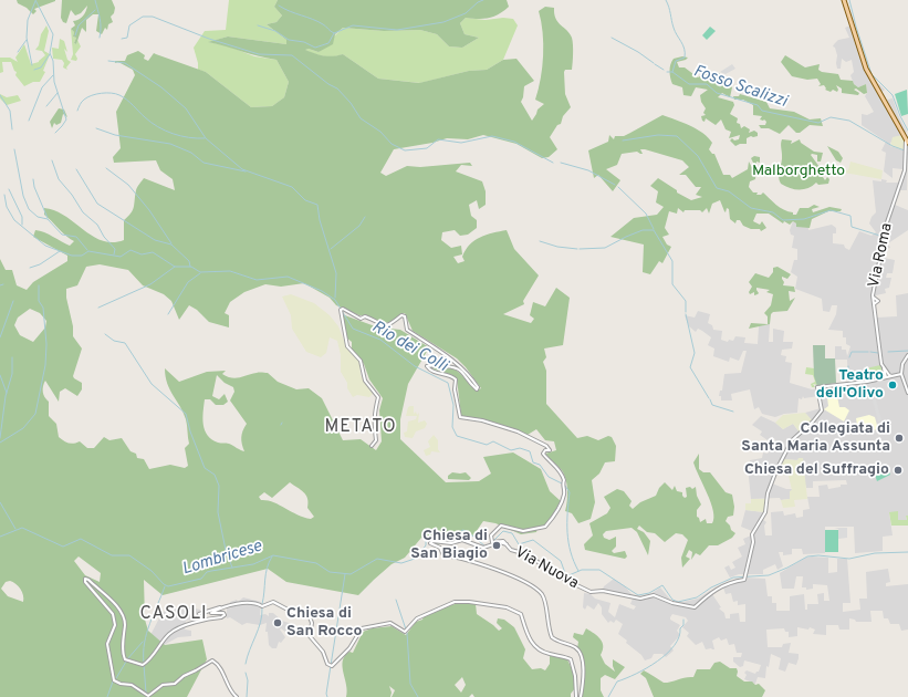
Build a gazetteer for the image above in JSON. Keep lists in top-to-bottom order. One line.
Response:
{"streets":{"street":["Via Roma","Via Nuova"]},"crossings":[["Via Roma","Via Nuova"]],"districts":["METATO","CASOLI"],"water":["Fosso Scalizzi","Rio dei Colli","Lombricese"],"parks":["Malborghetto"],"places":["Teatro dell'Olivo","Collegiata di Santa Maria Assunta","Chiesa del Suffragio","Chiesa di San Biagio","Chiesa di San Rocco"]}
